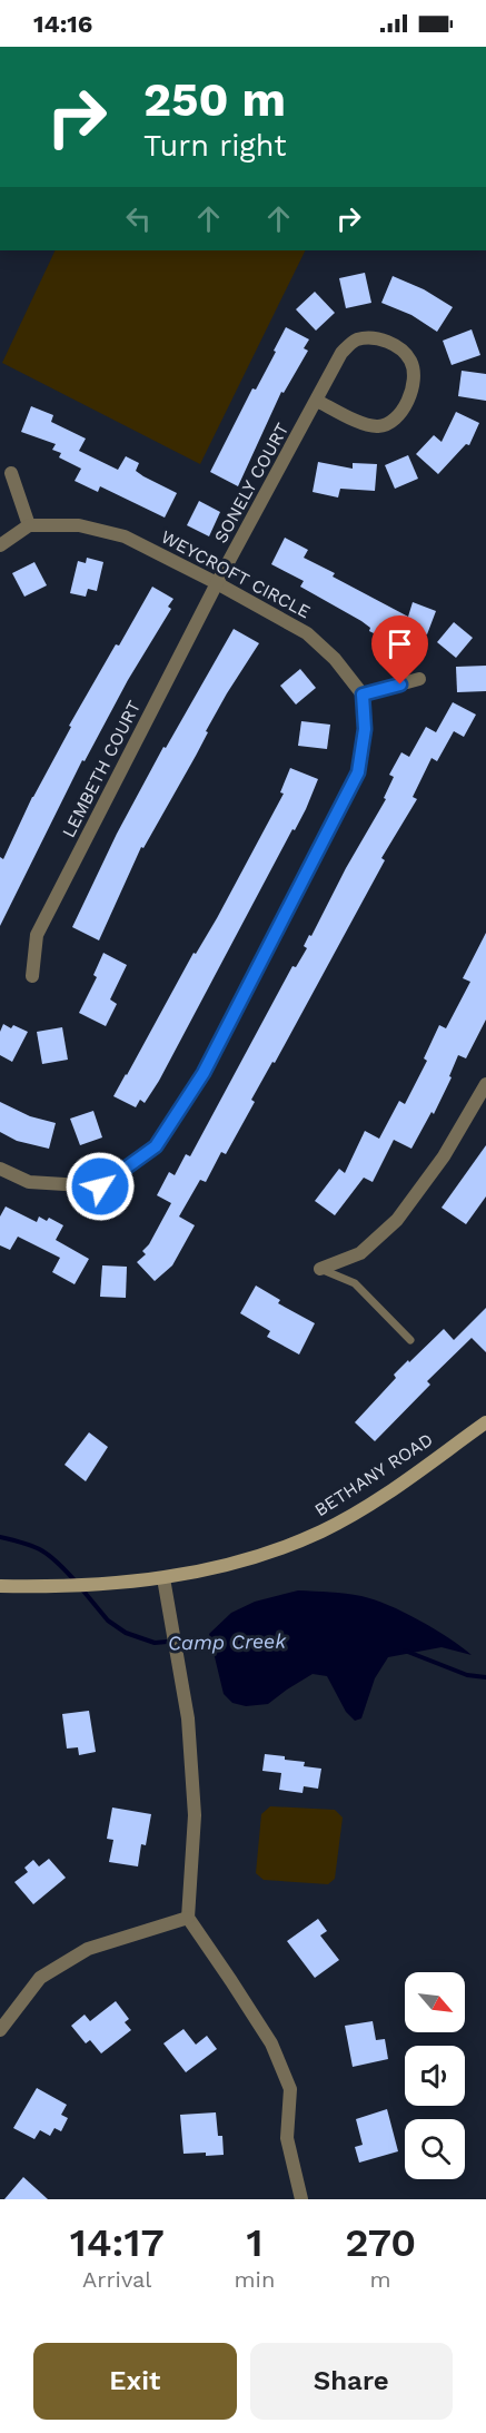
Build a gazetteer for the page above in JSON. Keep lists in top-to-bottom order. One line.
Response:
{"streets":{"street":["SONELY COURT","WEYCROFT CIRCLE","LEMBETH COURT","BETHANY ROAD"]},"crossings":[["SONELY COURT","WEYCROFT CIRCLE"],["SONELY COURT","LEMBETH COURT"],["WEYCROFT CIRCLE","LEMBETH COURT"]],"water":["Camp Creek"],"north":"bottom right","page":{"status":"14:16","turn":["250 m","Turn right"],"eta":["14:17","Arrival","1","min","270","m"],"buttons":["Exit","Share"]}}
